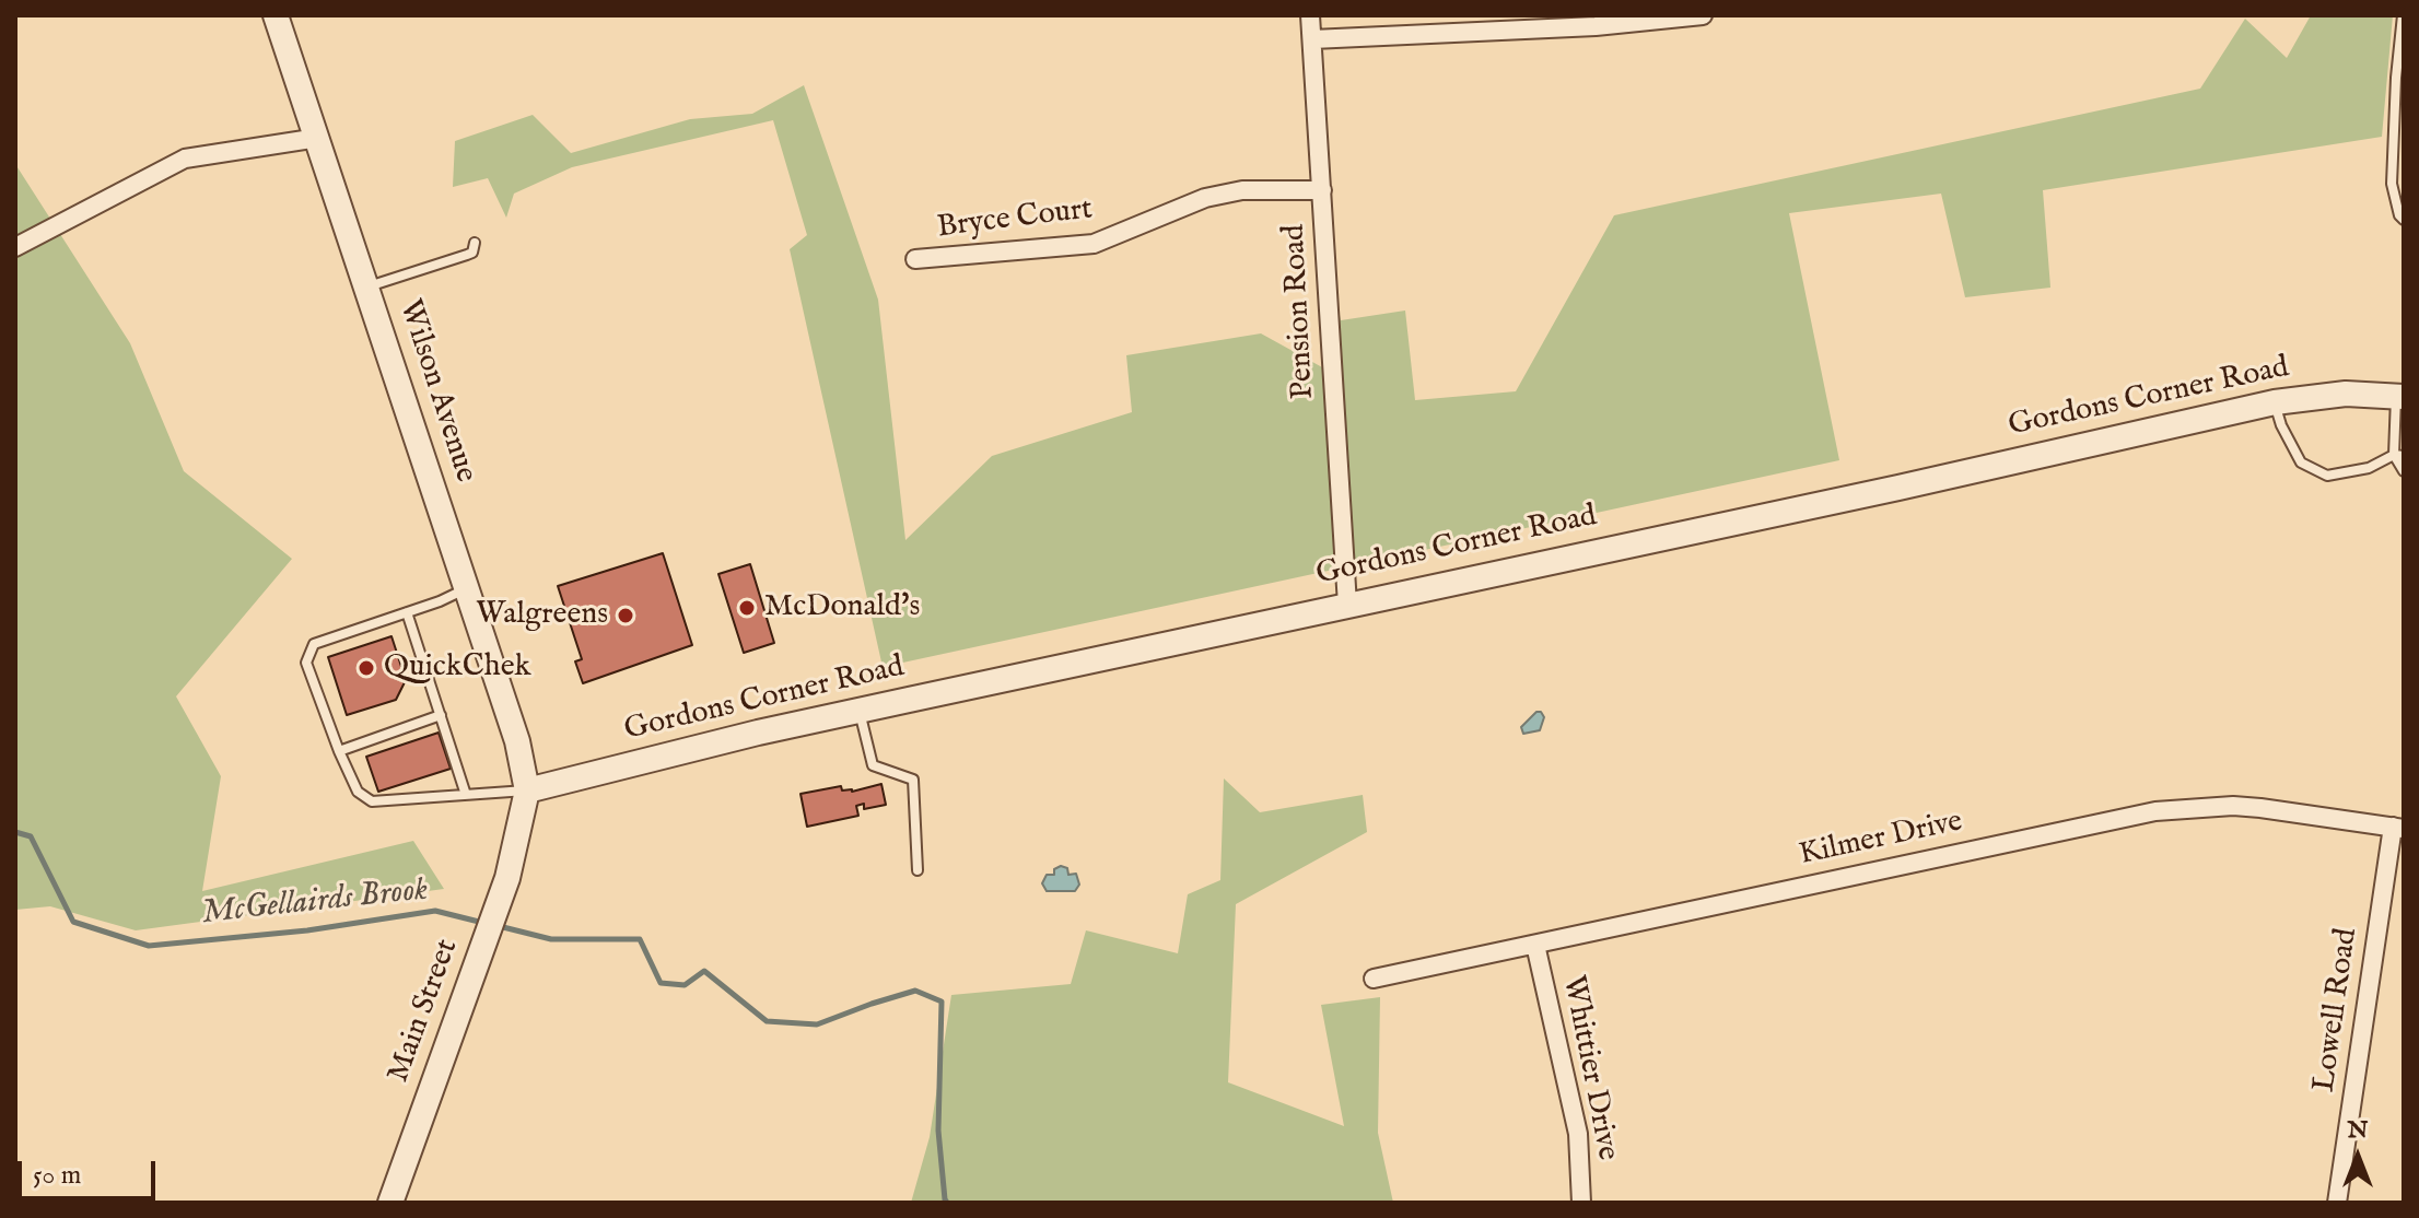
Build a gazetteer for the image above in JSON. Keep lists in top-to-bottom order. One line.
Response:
{"streets":{"street":["Bryce Court","Pension Road","Wilson Avenue","Gordons Corner Road","Kilmer Drive","Lowell Road","Main Street","Whittier Drive"]},"crossings":[["Bryce Court","Pension Road"],["Pension Road","Gordons Corner Road"],["Wilson Avenue","Gordons Corner Road"],["Wilson Avenue","Main Street"],["Gordons Corner Road","Main Street"],["Kilmer Drive","Lowell Road"],["Kilmer Drive","Whittier Drive"]],"water":["McGellairds Brook"],"places":["McDonald's","Walgreens","QuickChek"],"scale_bar":"50 m","north":"top"}
